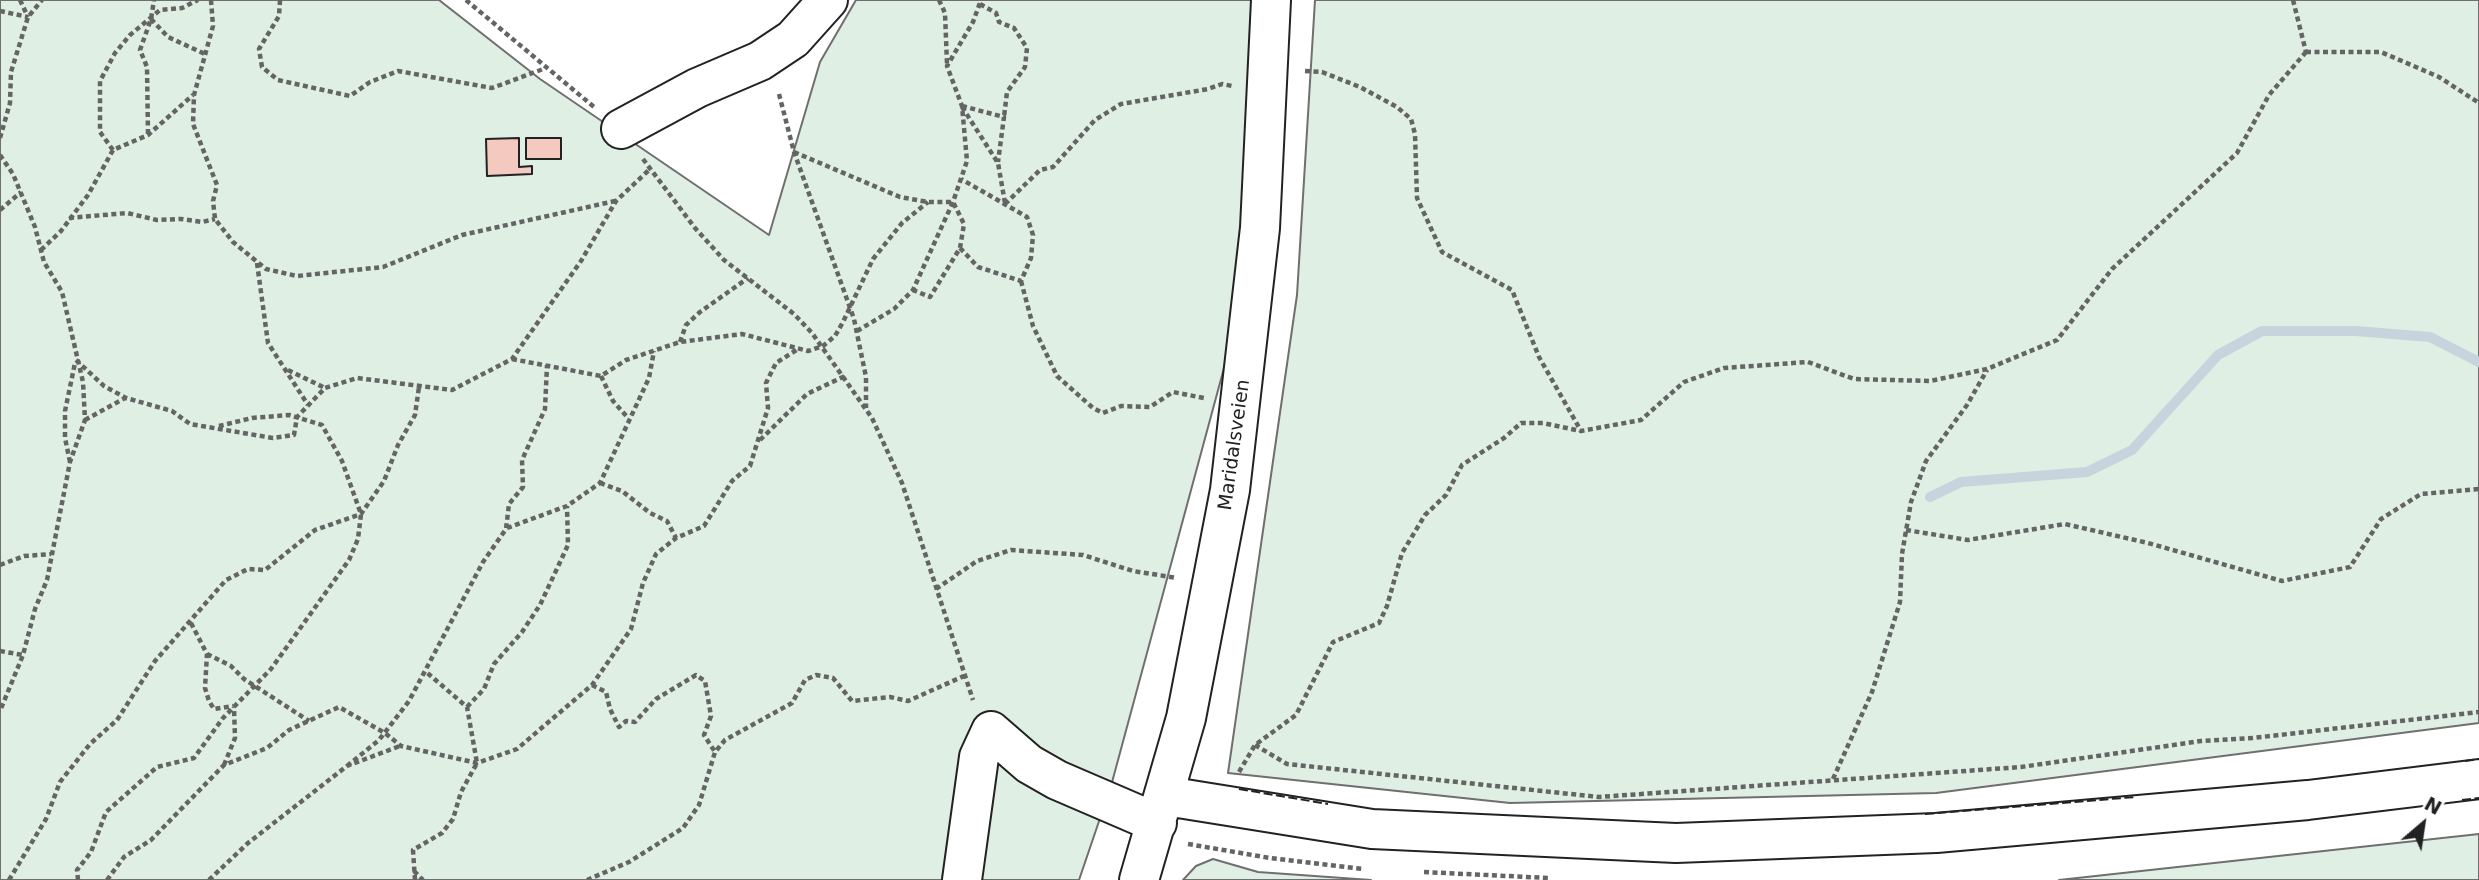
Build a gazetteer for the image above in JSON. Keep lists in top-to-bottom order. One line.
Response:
{"streets":{"street":["Maridalsveien"]},"north":"top right"}
